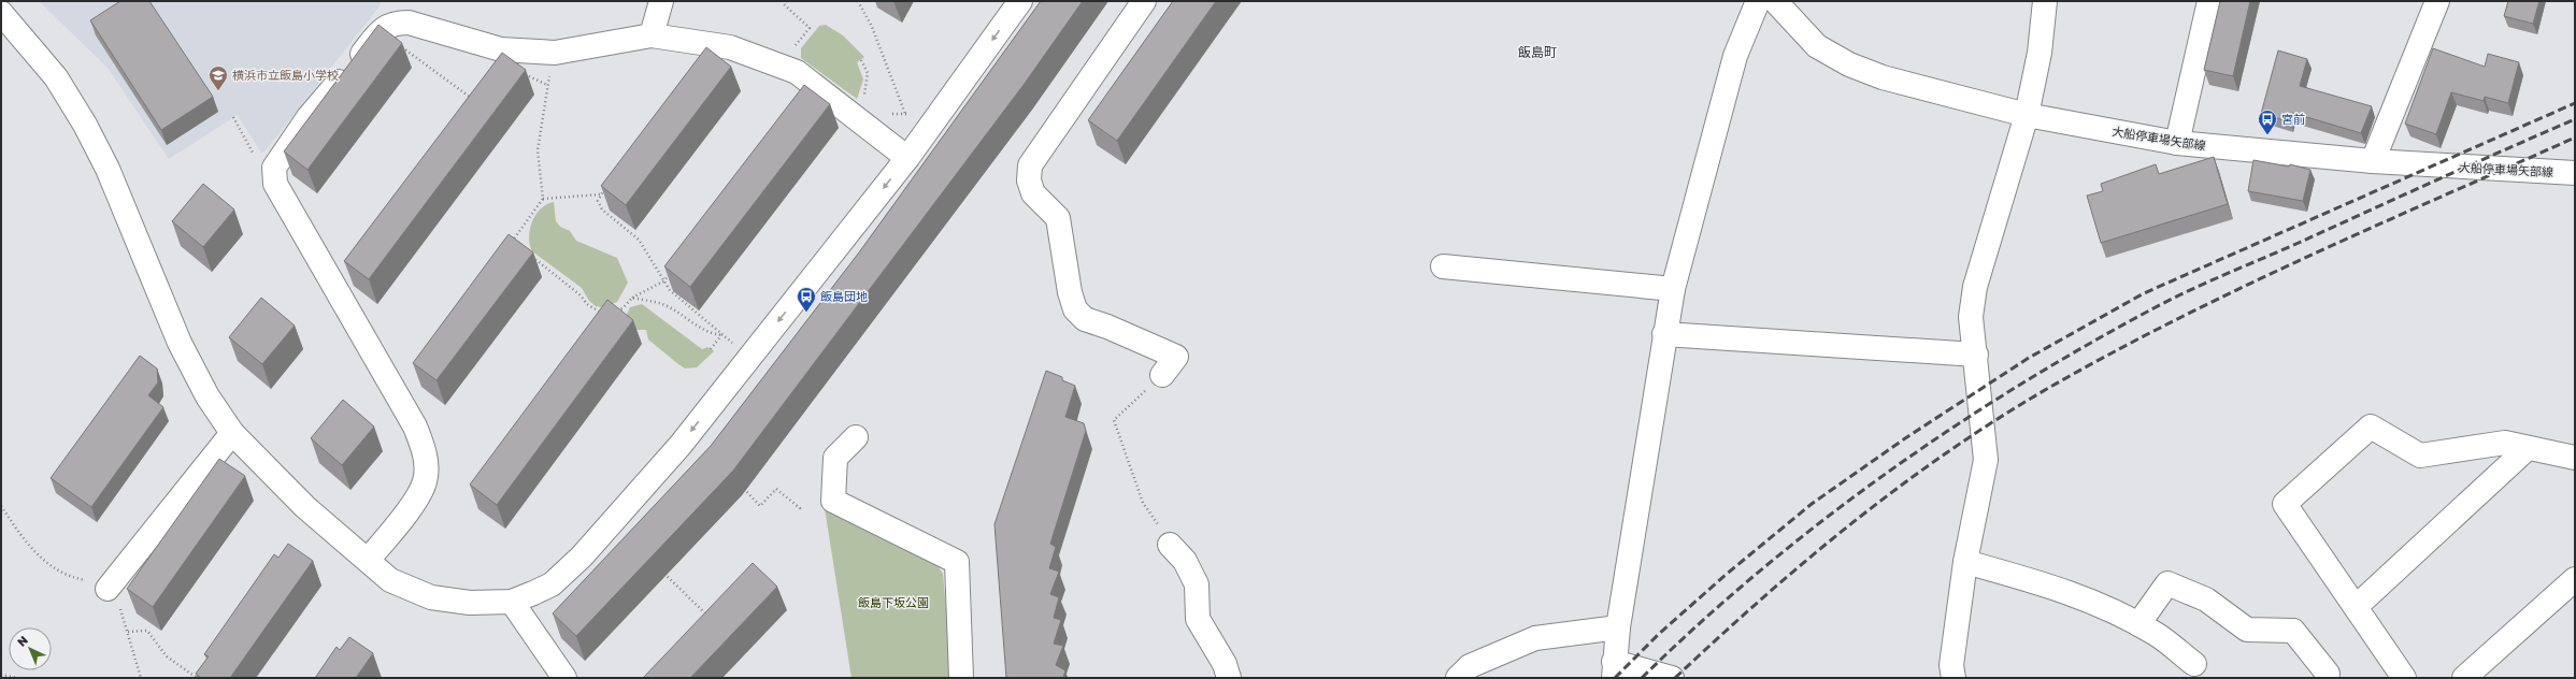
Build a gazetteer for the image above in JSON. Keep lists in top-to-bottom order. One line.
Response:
{"streets":{"street":["大船停車場矢部線"]},"districts":["飯島町"],"parks":["飯島下坂公園"],"places":{"school or university":["横浜市立飯島小学校"],"bus stop":["宮前","飯島団地"]},"north":"top left"}
